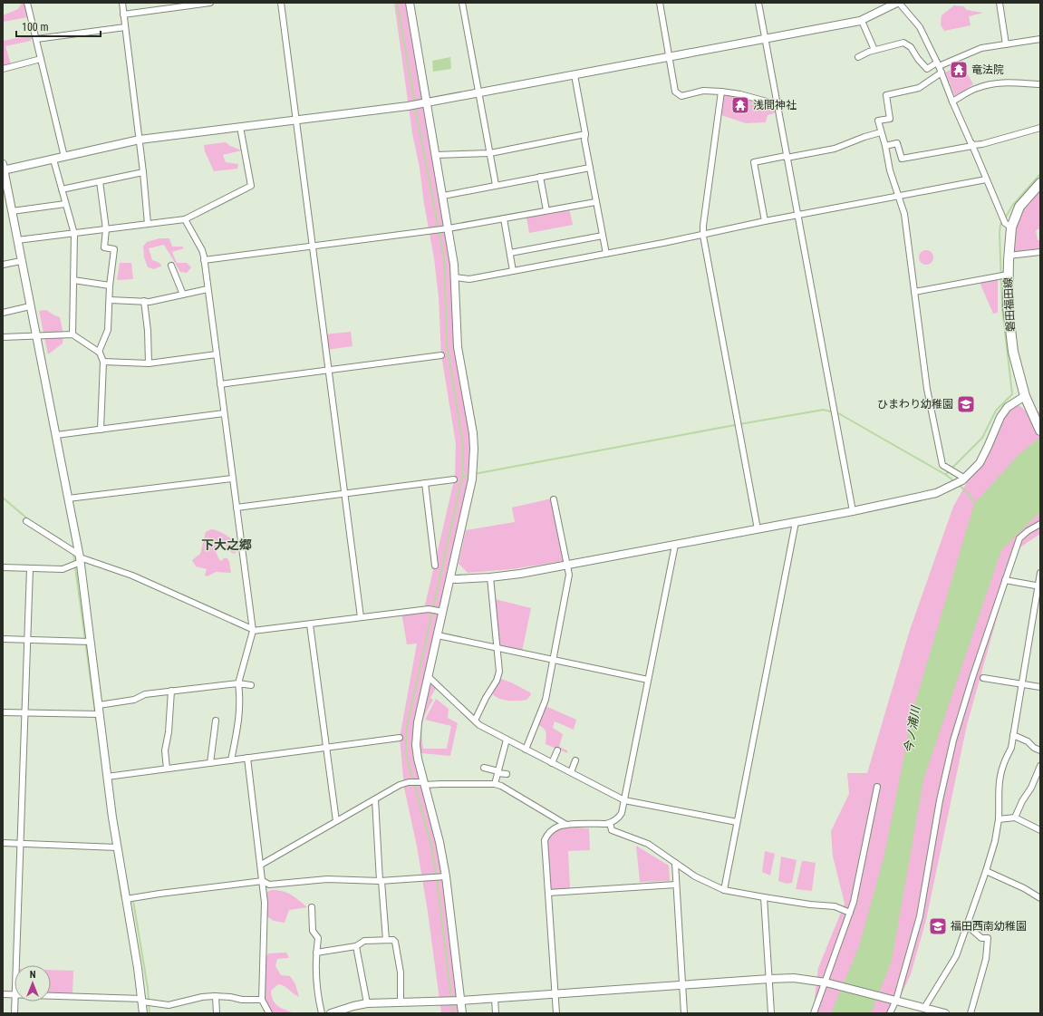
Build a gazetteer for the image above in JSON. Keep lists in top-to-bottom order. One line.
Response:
{"streets":{"main road":["磐田福田線"]},"districts":["下大之郷"],"water":["今ノ浦川"],"places":{"temple":["竜法院","浅間神社"],"school or university":["ひまわり幼稚園","福田西南幼稚園"]},"scale_bar":"100 m","north":"top"}
